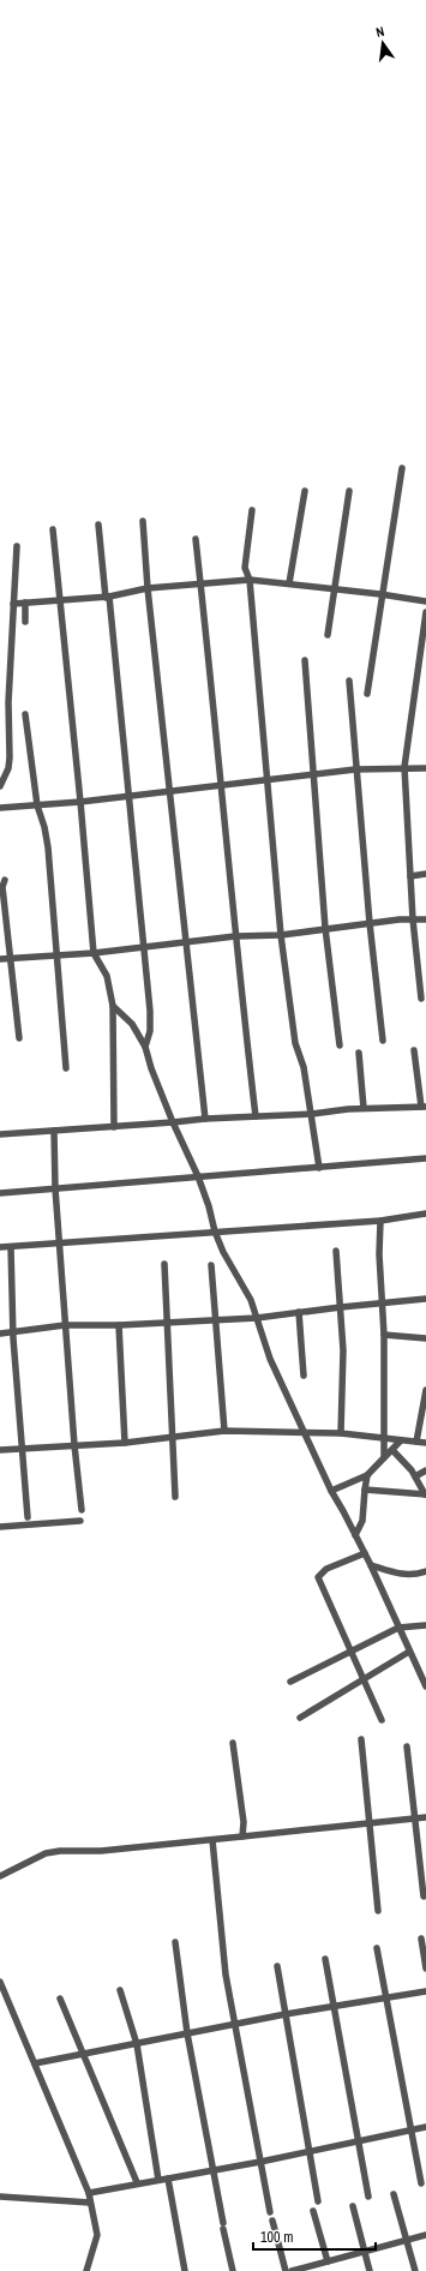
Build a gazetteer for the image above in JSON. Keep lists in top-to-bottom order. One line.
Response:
{"scale_bar":"100 m","north":"top"}
